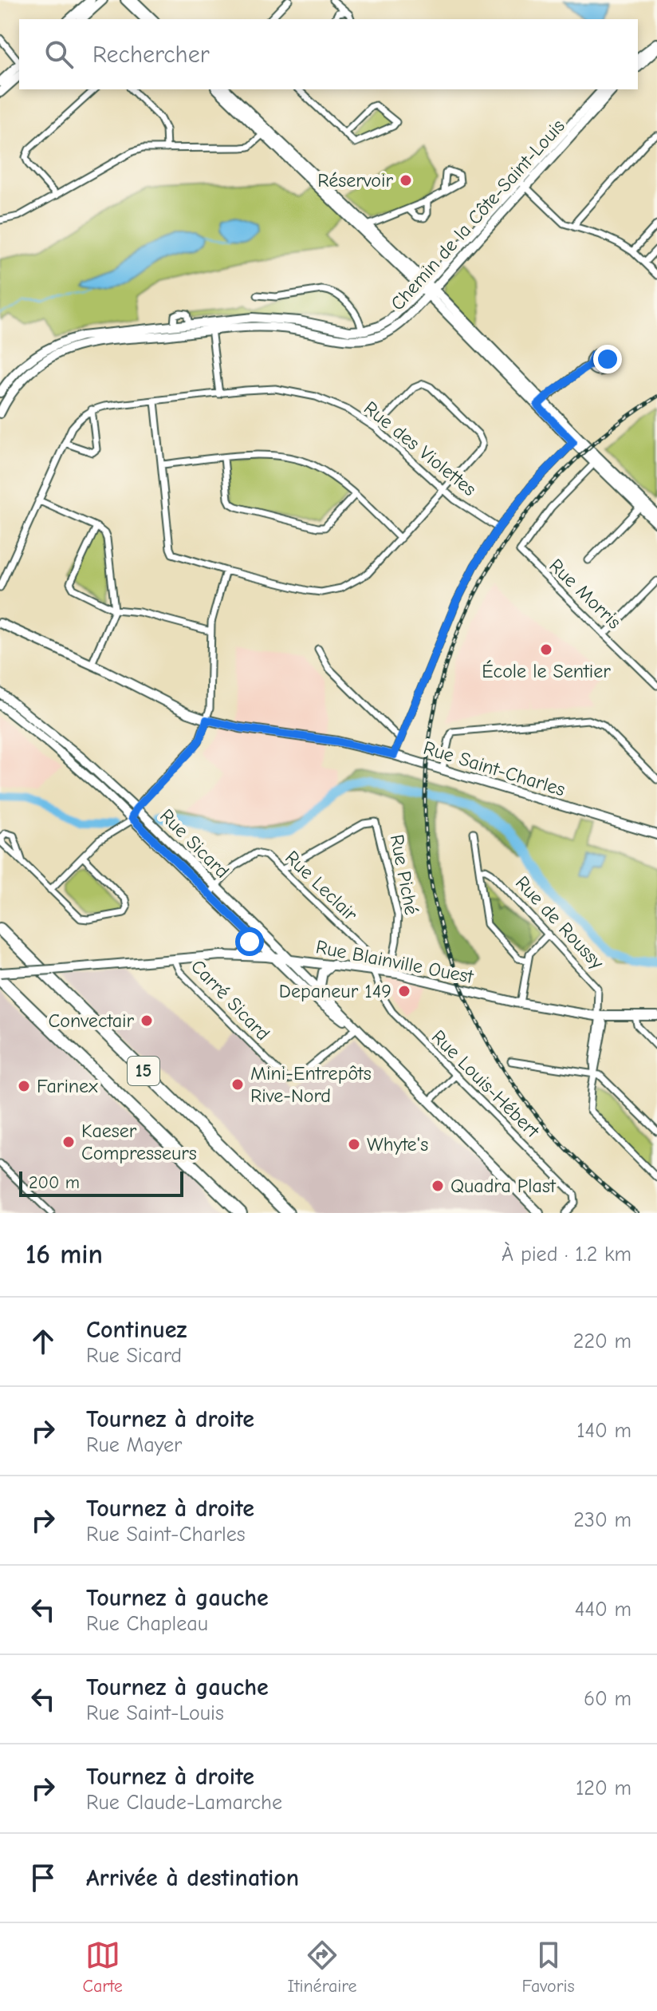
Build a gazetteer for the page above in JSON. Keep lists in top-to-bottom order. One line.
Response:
{"streets":{"highway":["15"],"street":["Chemin de la Côte-Saint-Louis","Rue des Violettes","Rue Morris","Rue Saint-Charles","Rue Sicard","Rue Piché","Rue Leclair","Rue de Roussy","Rue Blainville Ouest","Carré Sicard","Rue Louis-Hébert"]},"crossings":[["Rue Sicard","Rue Leclair"],["Rue Sicard","Rue Blainville Ouest"],["Rue Sicard","Carré Sicard"],["Rue Piché","Rue Leclair"],["Rue Piché","Rue Blainville Ouest"],["Rue Leclair","Rue Blainville Ouest"],["Rue Leclair","Rue Louis-Hébert"],["Rue de Roussy","Rue Blainville Ouest"],["Rue Blainville Ouest","Carré Sicard"],["Rue Blainville Ouest","Rue Louis-Hébert"]],"places":["Réservoir","École le Sentier","Depaneur 149","Convectair","Mini-Entrepôts Rive-Nord","Farinex","Kaeser Compresseurs","Whyte's","Quadra Plast"],"scale_bar":"200 m","page":{"search":"Rechercher","scale":"200 m","heading":["16 min","À pied · 1.2 km"],"list":[["Continuez","Rue Sicard","220 m"],["Tournez à droite","Rue Mayer","140 m"],["Tournez à droite","Rue Saint-Charles","230 m"],["Tournez à gauche","Rue Chapleau","440 m"],["Tournez à gauche","Rue Saint-Louis","60 m"],["Tournez à droite","Rue Claude-Lamarche","120 m"],"Arrivée à destination"],"nav":["Carte","Itinéraire","Favoris"]}}
